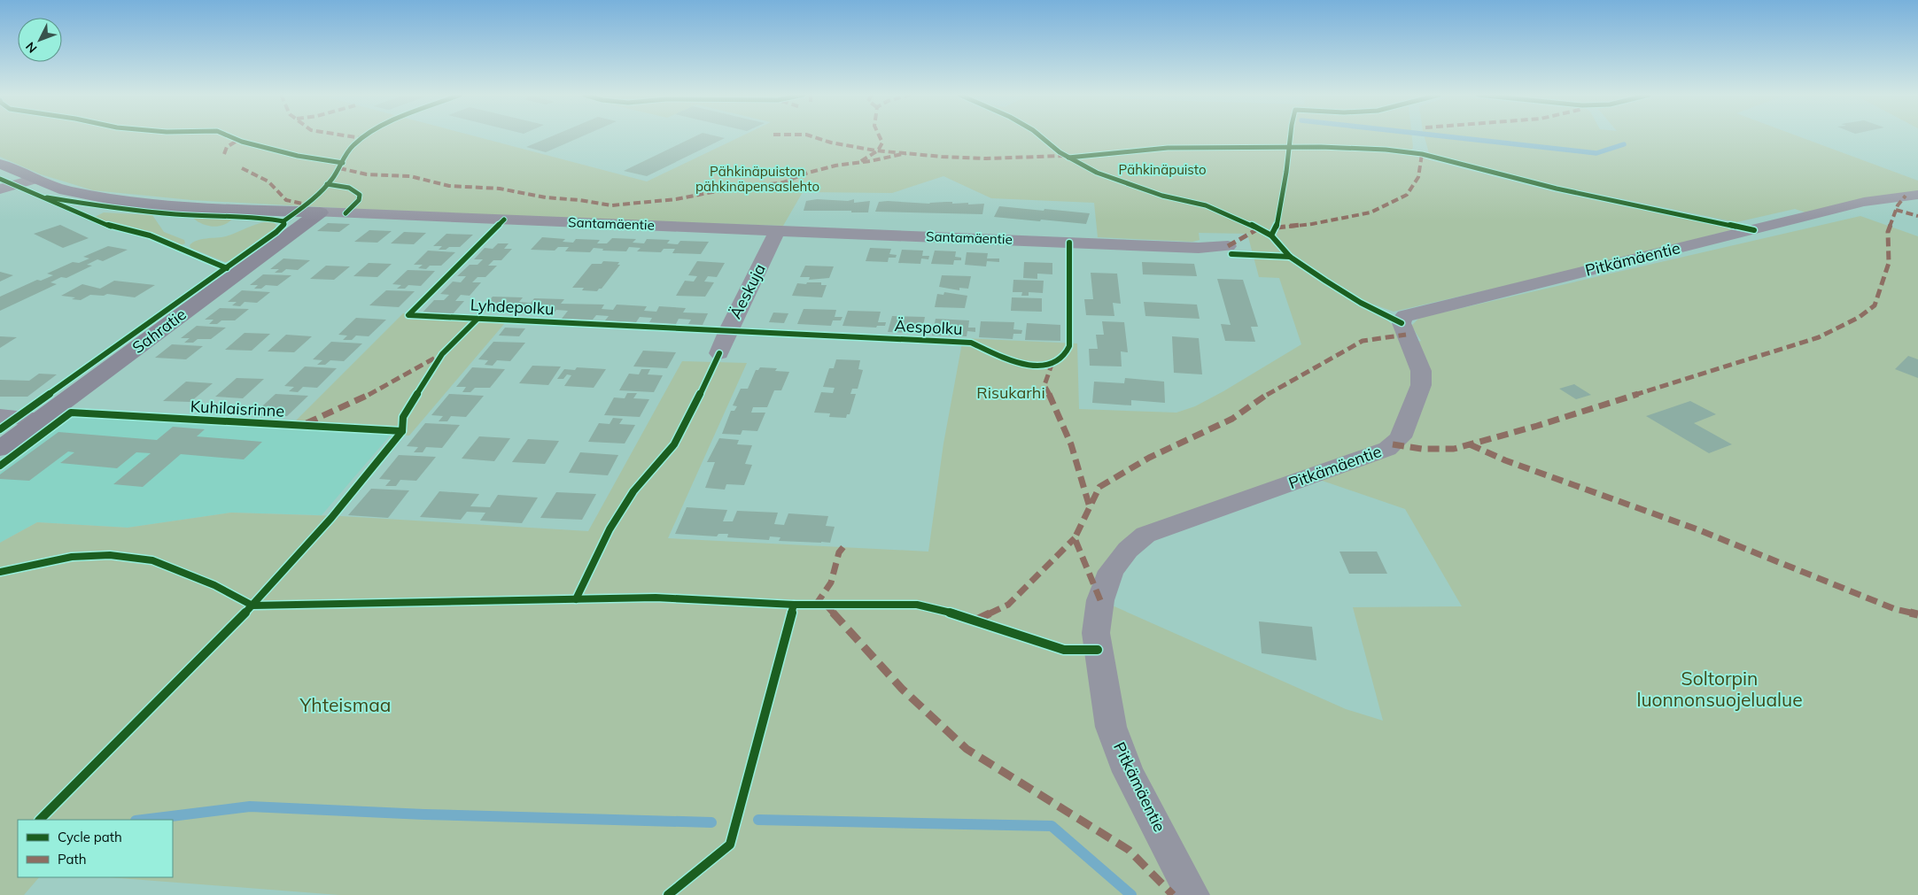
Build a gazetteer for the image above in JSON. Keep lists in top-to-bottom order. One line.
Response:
{"streets":{"street":["Santamäentie","Pitkämäentie","Äeskuja","Sahratie"],"cycle path":["Lyhdepolku","Kuhilaisrinne"]},"crossings":[["Santamäentie","Äeskuja"],["Santamäentie","Sahratie"]],"parks":["Pähkinäpuisto","Pähkinäpuiston pähkinäpensaslehto","Risukarhi","Soltorpin luonnonsuojelualue","Yhteismaa"],"legend":["Cycle path","Path"],"north":"bottom left"}
